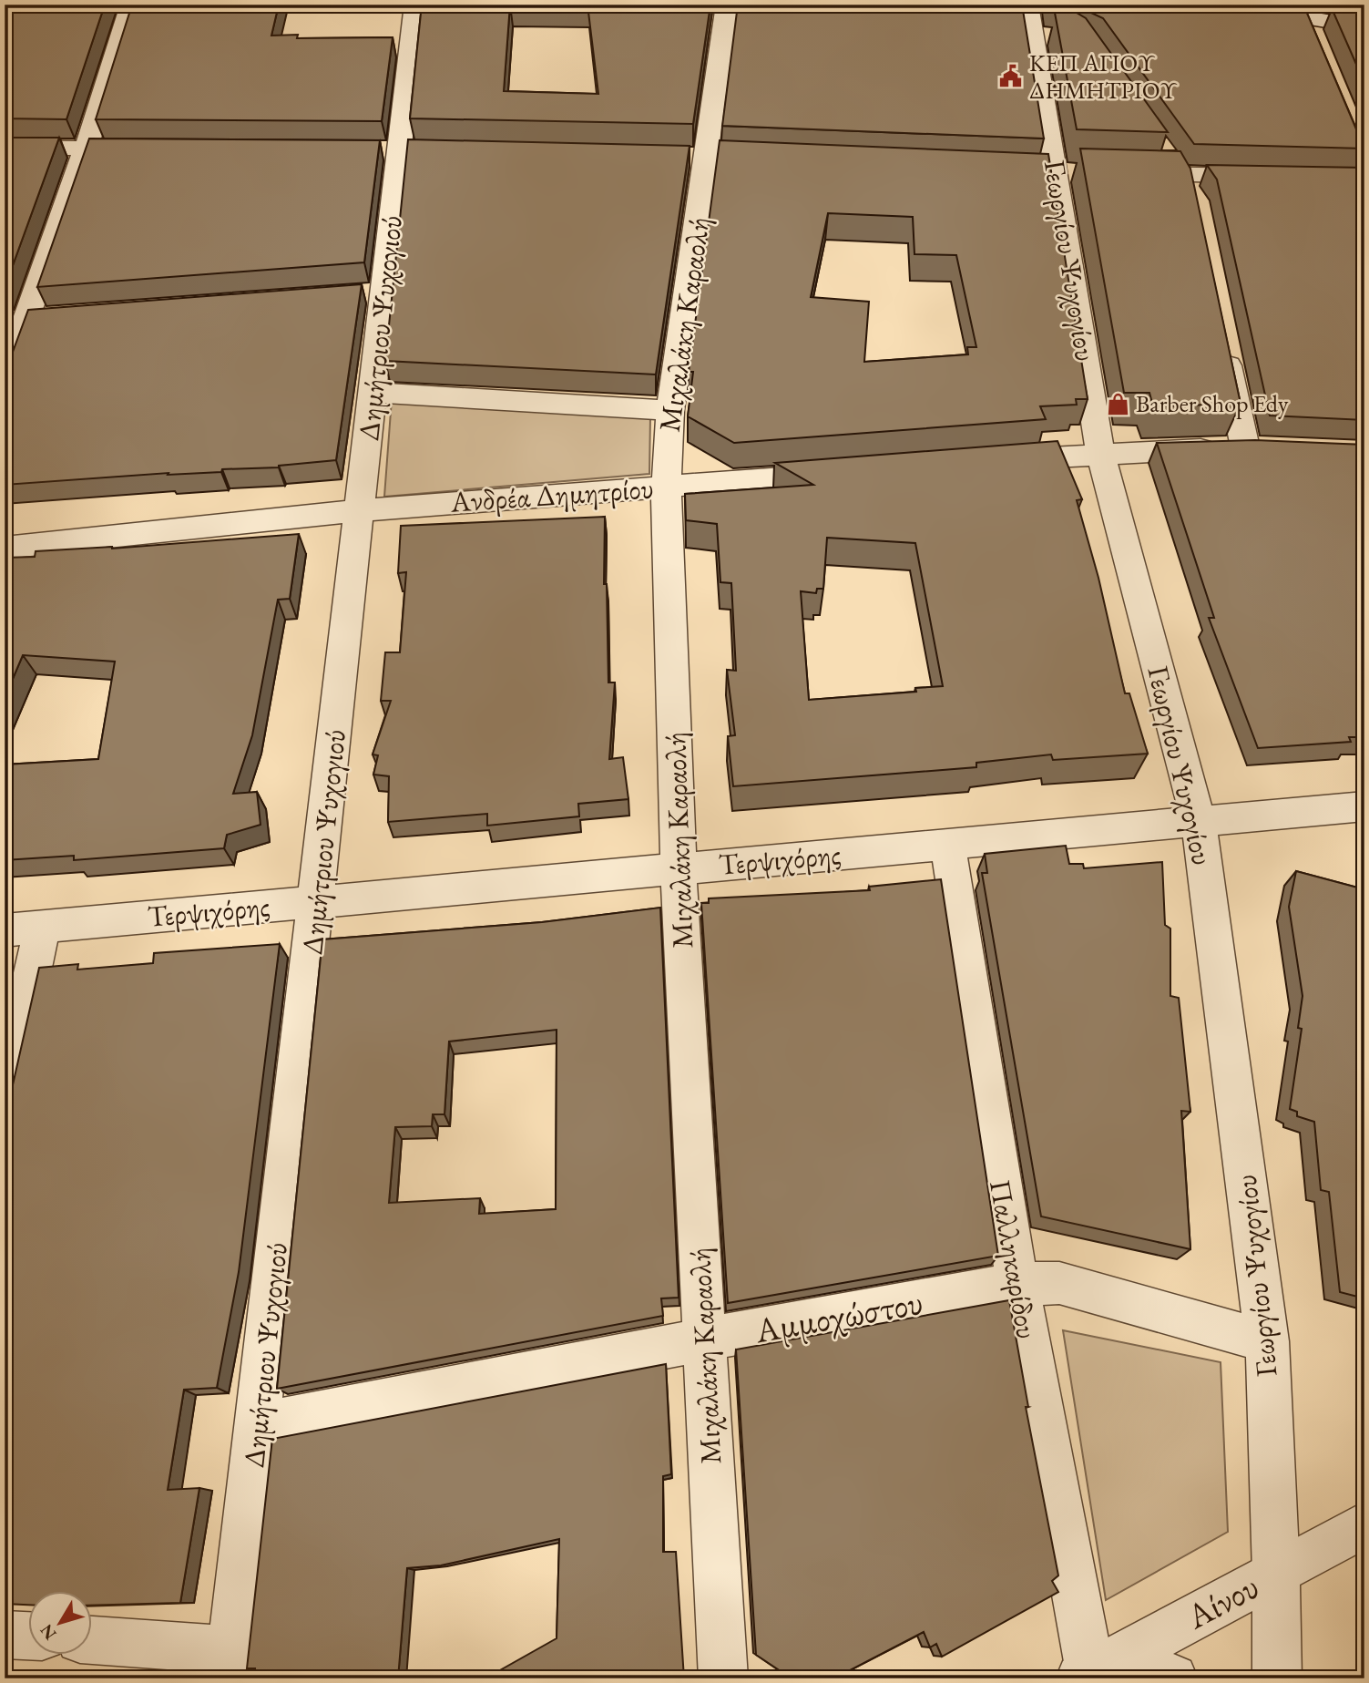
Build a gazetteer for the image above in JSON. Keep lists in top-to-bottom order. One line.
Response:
{"streets":{"street":["Γεωργίου Ψυχογίου","Μιχαλάκη Καραολή","Δημήτριου Ψυχογιού","Ανδρέα Δημητρίου","Τερψιχόρης","Παλληκαρίδου","Αμμοχώστου","Αίνου"]},"crossings":[["Γεωργίου Ψυχογίου","Τερψιχόρης"],["Γεωργίου Ψυχογίου","Αμμοχώστου"],["Γεωργίου Ψυχογίου","Αίνου"],["Μιχαλάκη Καραολή","Ανδρέα Δημητρίου"],["Μιχαλάκη Καραολή","Τερψιχόρης"],["Μιχαλάκη Καραολή","Αμμοχώστου"],["Δημήτριου Ψυχογιού","Ανδρέα Δημητρίου"],["Δημήτριου Ψυχογιού","Τερψιχόρης"],["Δημήτριου Ψυχογιού","Αμμοχώστου"],["Τερψιχόρης","Παλληκαρίδου"],["Παλληκαρίδου","Αμμοχώστου"],["Παλληκαρίδου","Αίνου"]],"places":{"public building":["ΚΕΠ ΑΓΙΟΥ ΔΗΜΗΤΡΙΟΥ"],"shop":["Barber Shop Edy"]},"north":"bottom left"}
